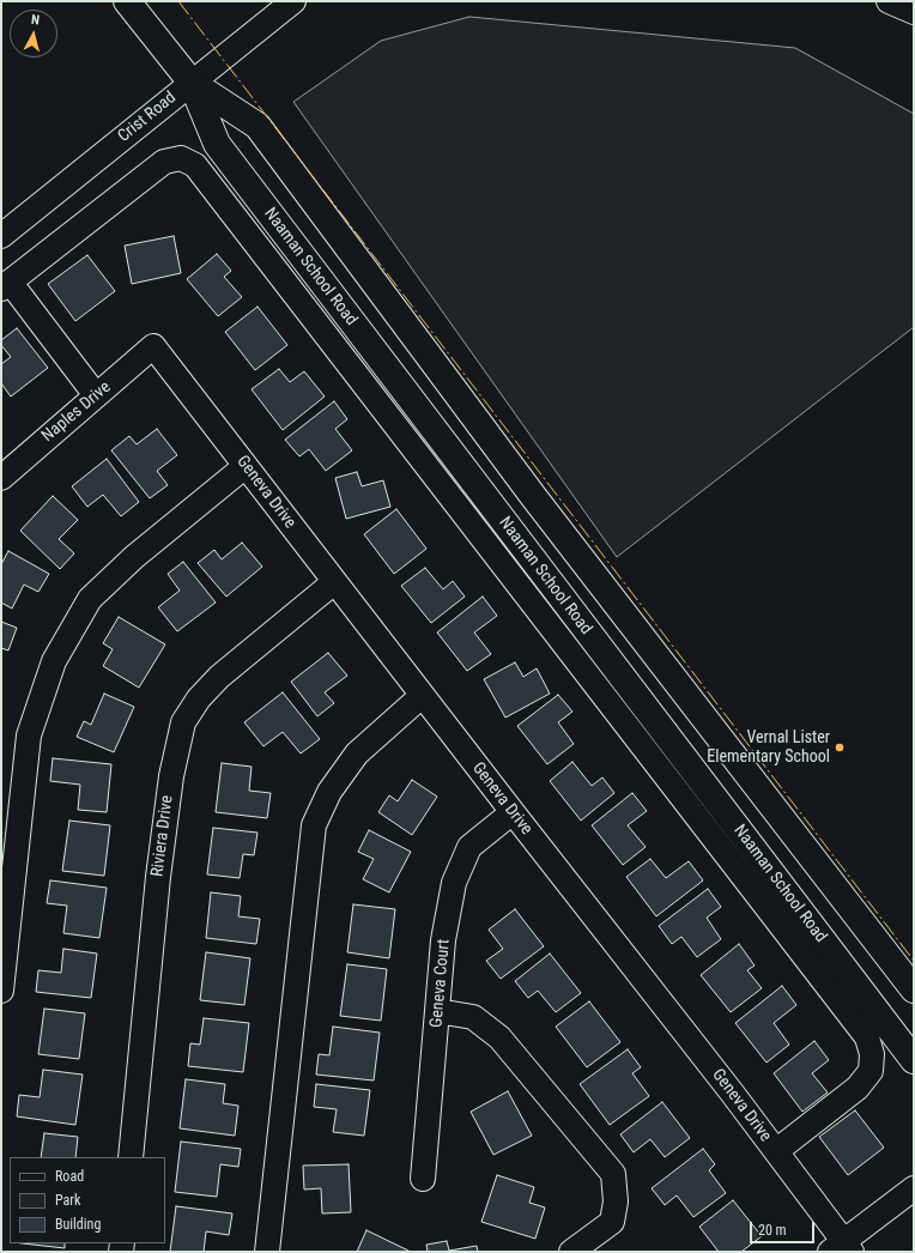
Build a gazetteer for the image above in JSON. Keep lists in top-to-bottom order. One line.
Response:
{"streets":{"main road":["Naaman School Road"],"street":["Crist Road","Naples Drive","Geneva Drive","Riviera Drive","Geneva Court"]},"crossings":[["Crist Road","Naaman School Road"],["Naples Drive","Geneva Drive"],["Geneva Drive","Riviera Drive"],["Geneva Drive","Geneva Court"]],"places":["Vernal Lister Elementary School"],"legend":["Road","Park","Building"],"scale_bar":"20 m","north":"top"}
